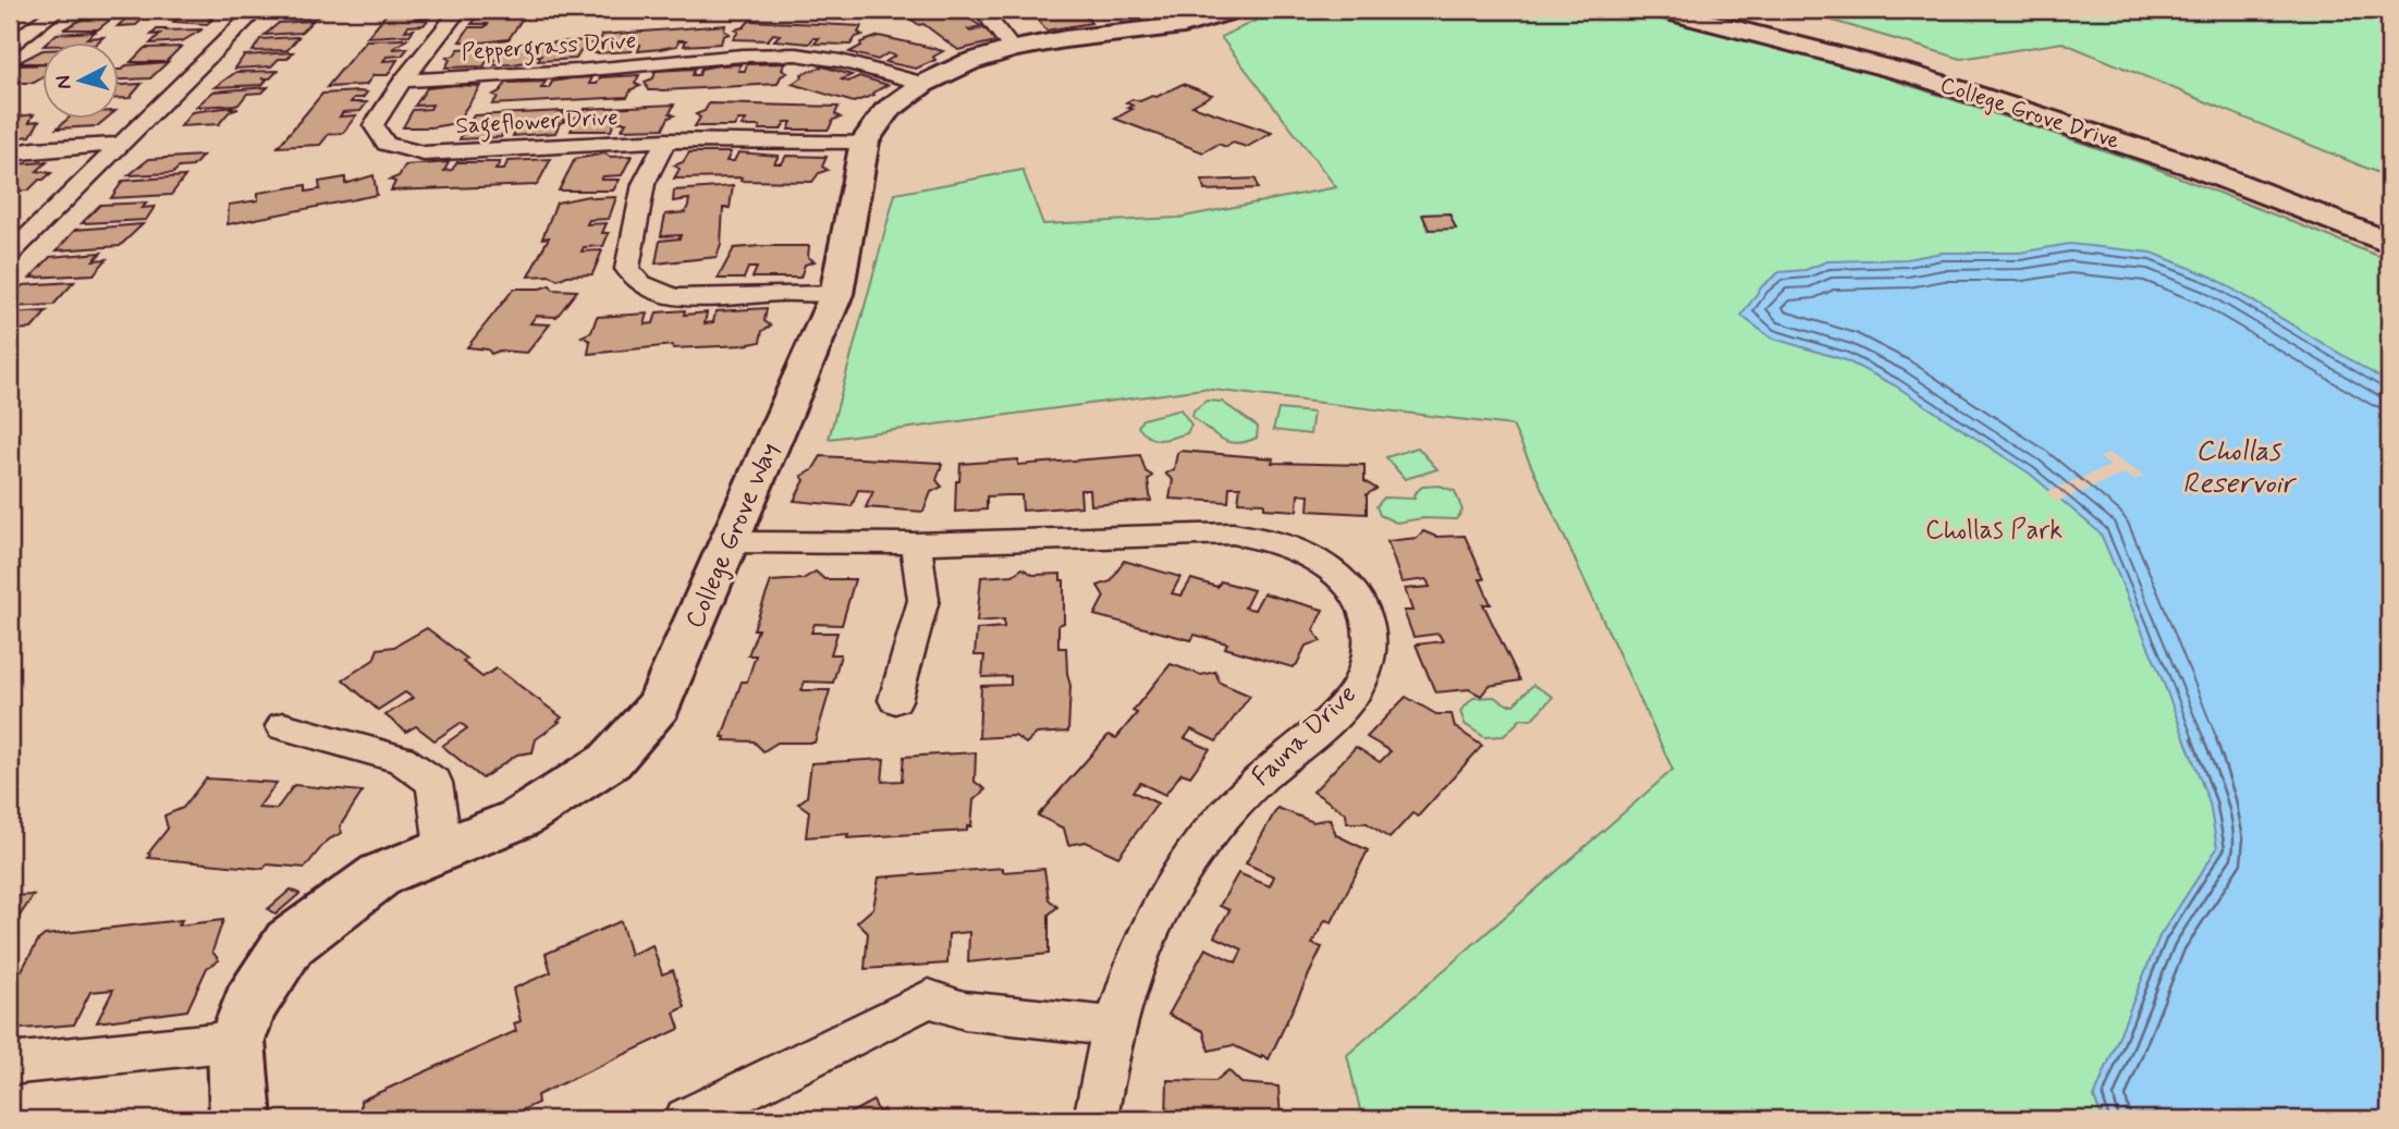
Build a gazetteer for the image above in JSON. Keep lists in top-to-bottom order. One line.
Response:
{"streets":{"street":["Peppergrass Drive","College Grove Drive","Sageflower Drive","College Grove Way","Fauna Drive"]},"crossings":[["Peppergrass Drive","Sageflower Drive"],["Peppergrass Drive","College Grove Way"],["Sageflower Drive","College Grove Way"],["College Grove Way","Fauna Drive"]],"water":["Chollas Reservoir"],"parks":["Chollas Park"],"north":"left"}
